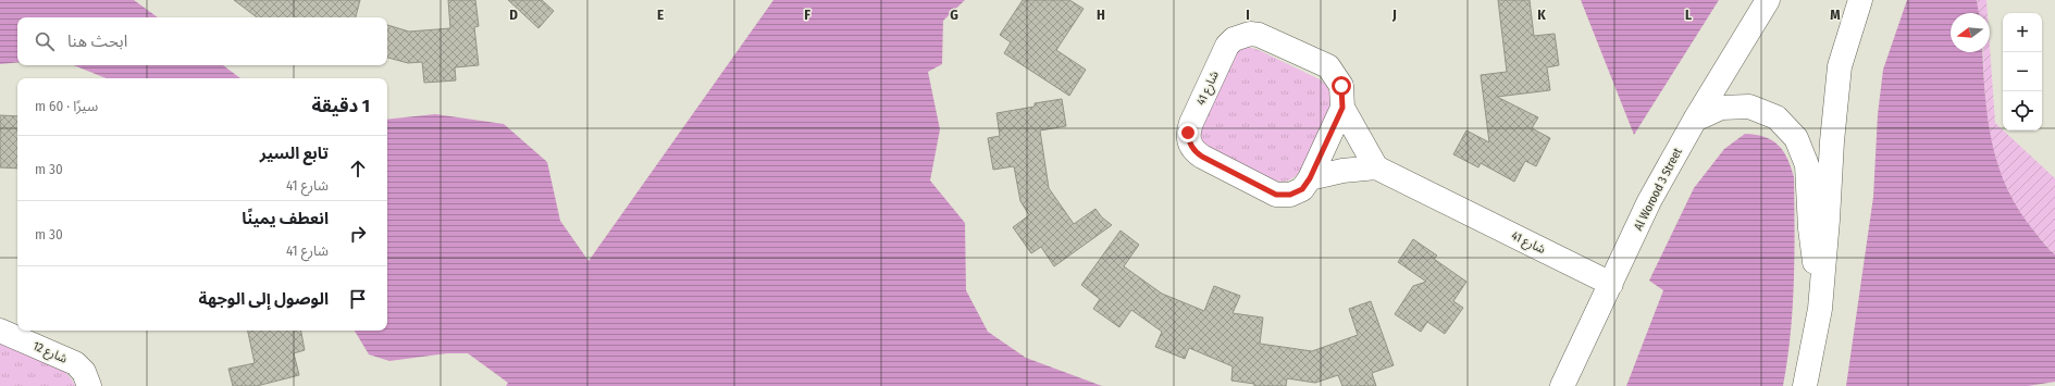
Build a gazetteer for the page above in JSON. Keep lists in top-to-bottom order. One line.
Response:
{"streets":{"street":["شارع 41","Al Worood 3 Street","شارع 12"]},"crossings":[["شارع 41","Al Worood 3 Street"]],"north":"left","page":{"map_buttons":["+","−"],"search":"ابحث هنا","heading":["1 دقيقة","سيرًا · 60 m"],"list":[["تابع السير","شارع 41","30 m"],["انعطف يمينًا","شارع 41","30 m"],"الوصول إلى الوجهة"]},"grid":{"columns":["D","E","F","G","H","I","J","K","L","M"]}}
